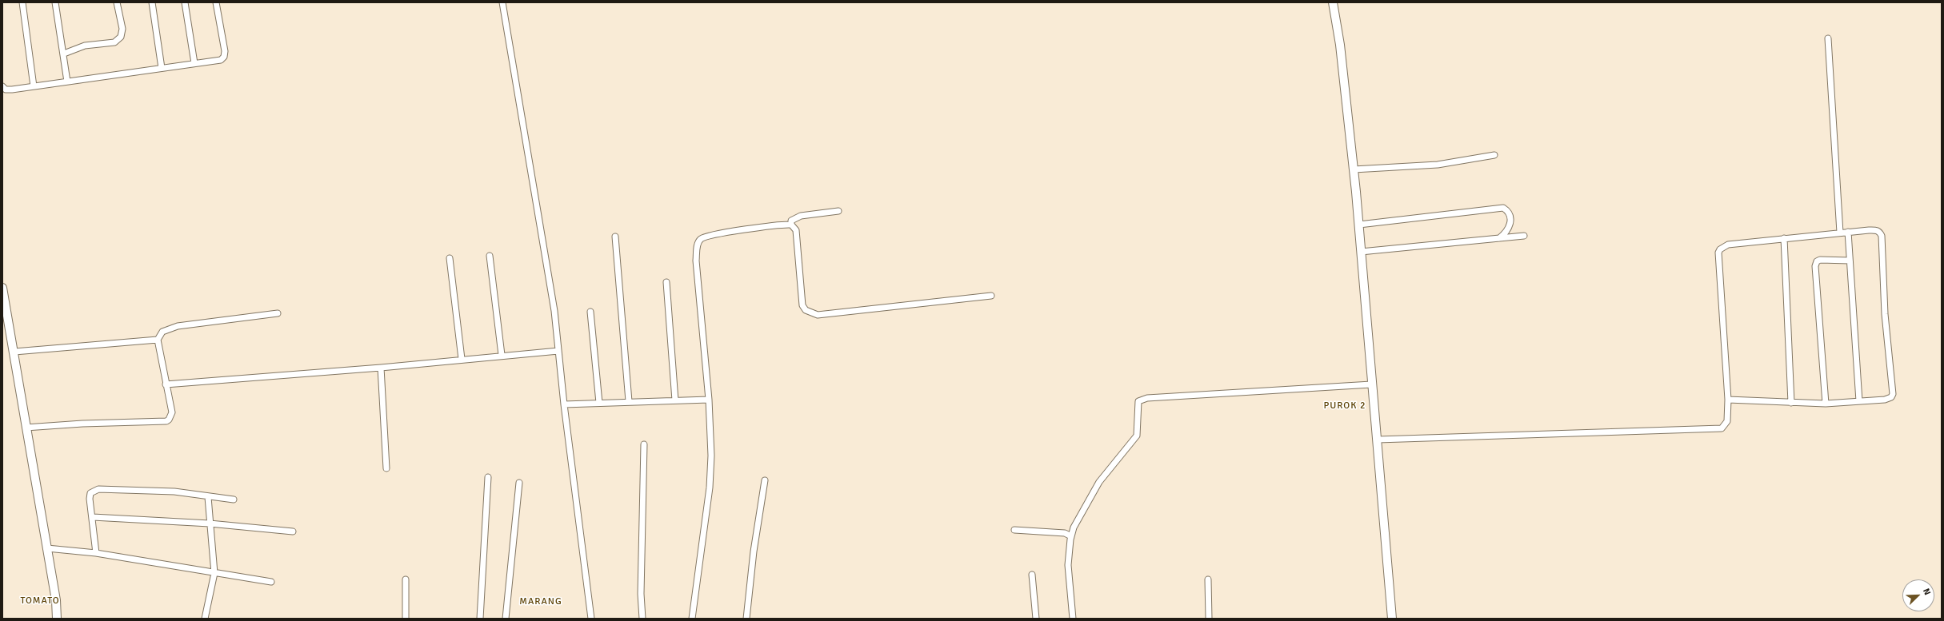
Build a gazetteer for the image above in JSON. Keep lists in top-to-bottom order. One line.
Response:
{"districts":["PUROK 2","TOMATO","MARANG"],"north":"top right"}
